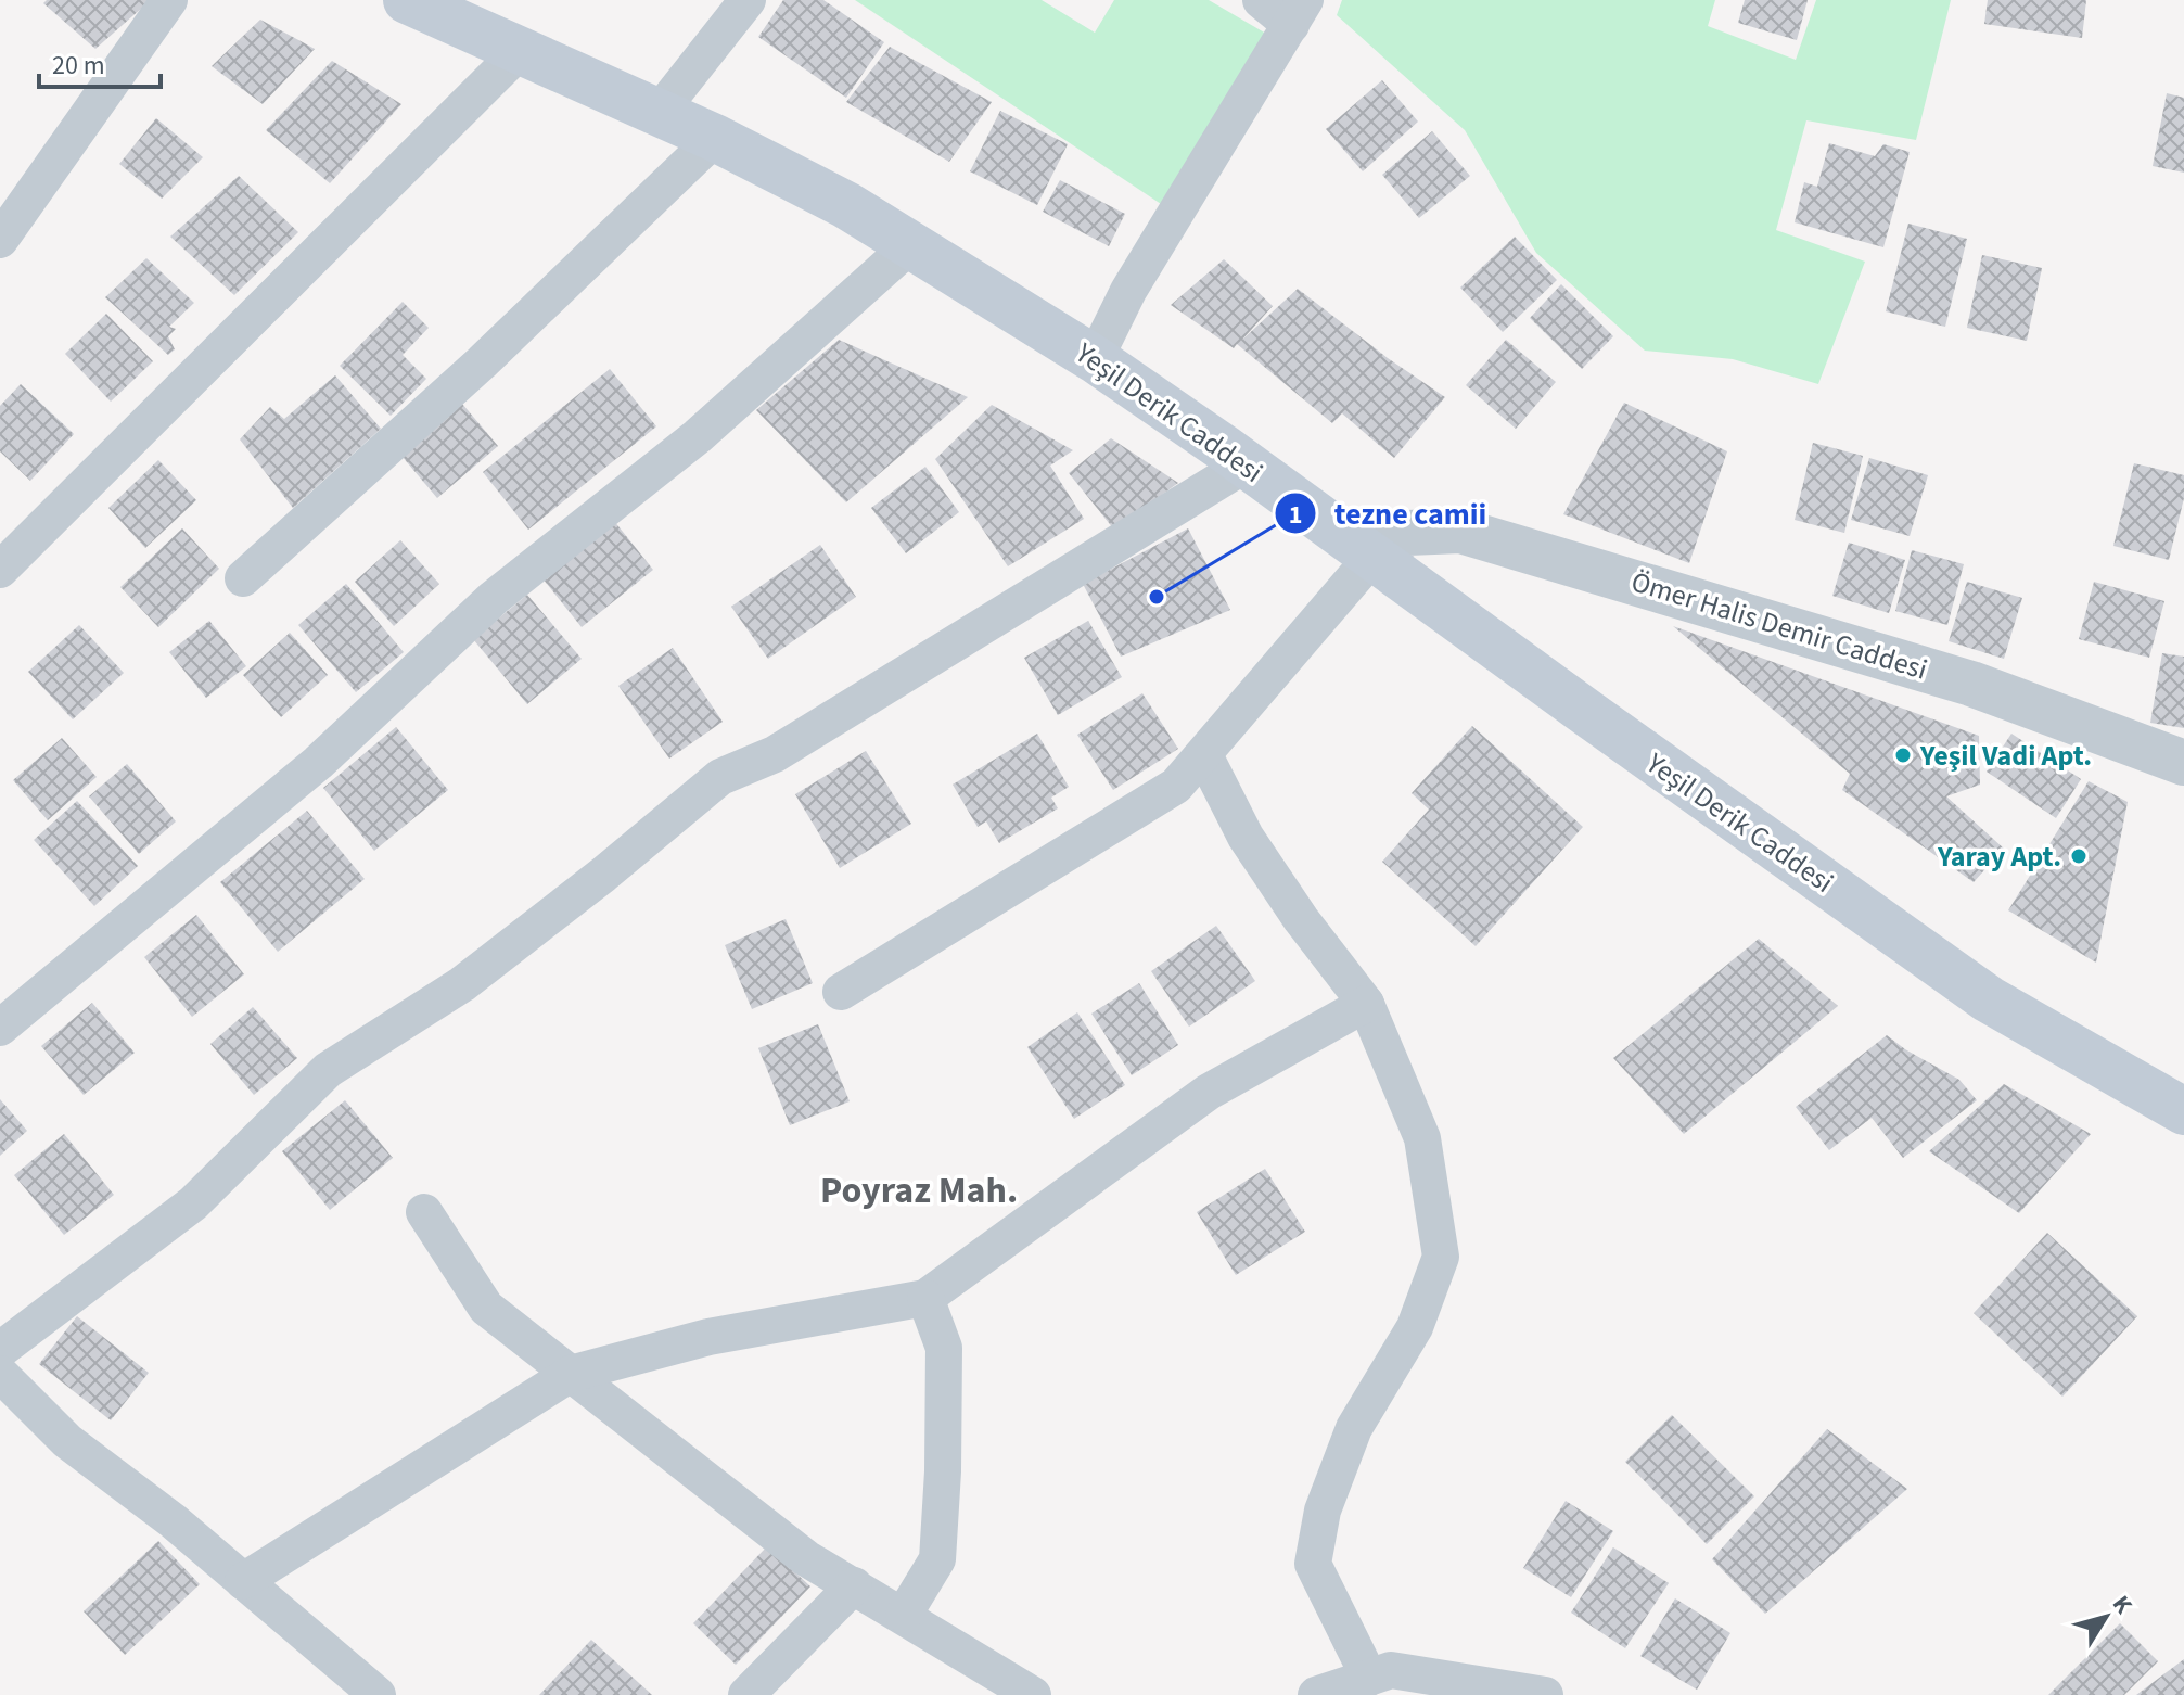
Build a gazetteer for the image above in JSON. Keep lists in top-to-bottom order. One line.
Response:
{"streets":{"main road":["Yeşil Derik Caddesi"],"street":["Ömer Halis Demir Caddesi"]},"crossings":[["Yeşil Derik Caddesi","Ömer Halis Demir Caddesi"]],"districts":["Poyraz Mah."],"places":["tezne camii","Yeşil Vadi Apt.","Yaray Apt."],"scale_bar":"20 m","north":"top right"}
